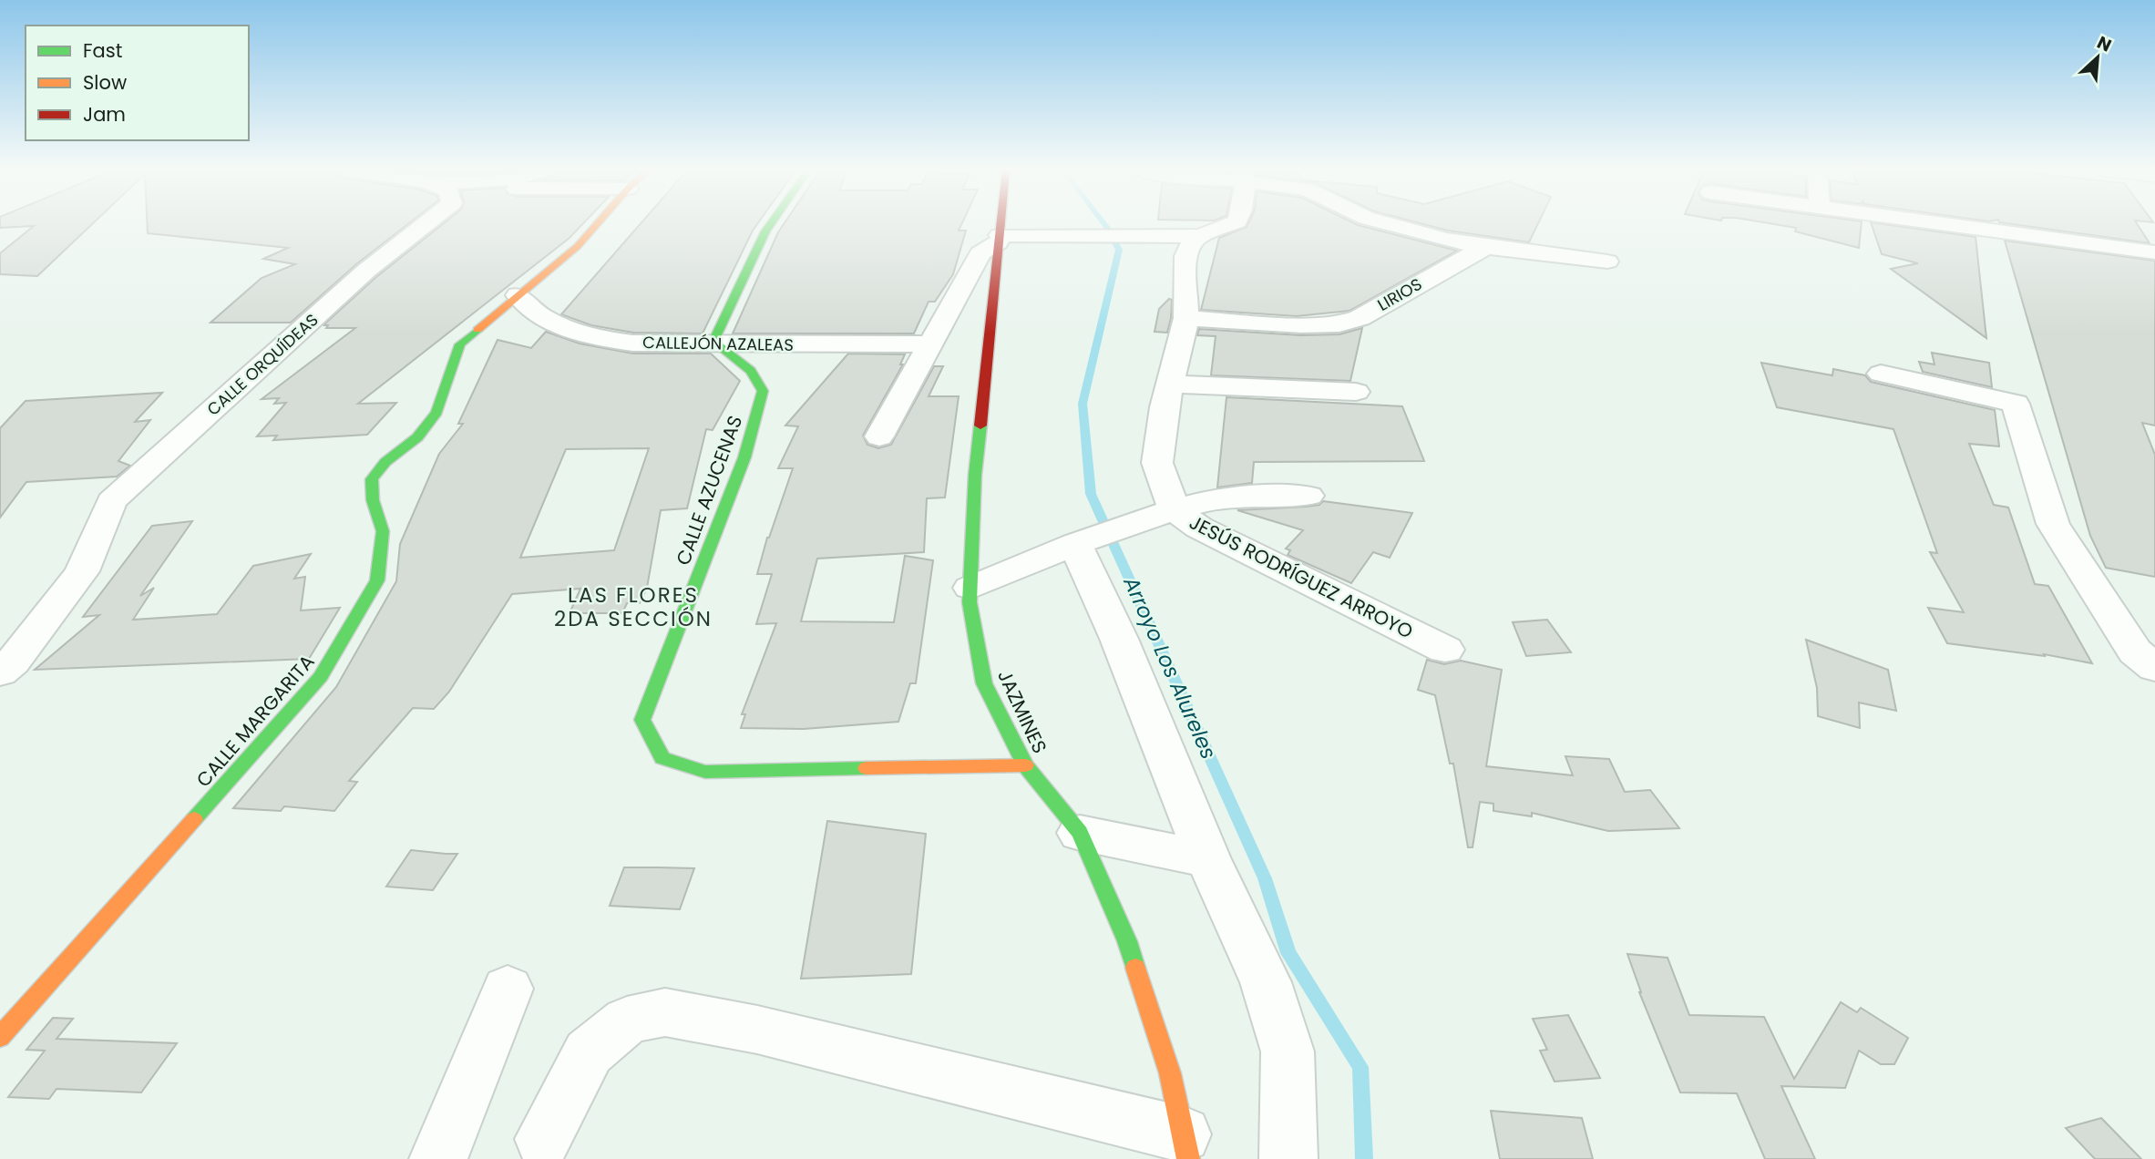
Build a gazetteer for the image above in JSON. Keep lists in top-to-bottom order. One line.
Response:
{"streets":{"street":["LIRIOS","CALLEJÓN AZALEAS","CALLE ORQUÍDEAS","CALLE AZUCENAS","JESÚS RODRÍGUEZ ARROYO","JAZMINES","CALLE MARGARITA"]},"crossings":[["LIRIOS","JESÚS RODRÍGUEZ ARROYO"],["CALLEJÓN AZALEAS","CALLE AZUCENAS"],["CALLEJÓN AZALEAS","CALLE MARGARITA"],["CALLE AZUCENAS","JAZMINES"]],"districts":["LAS FLORES 2DA SECCIÓN"],"water":["Arroyo Los Alureles"],"legend":["Fast","Slow","Jam"],"north":"top right"}
